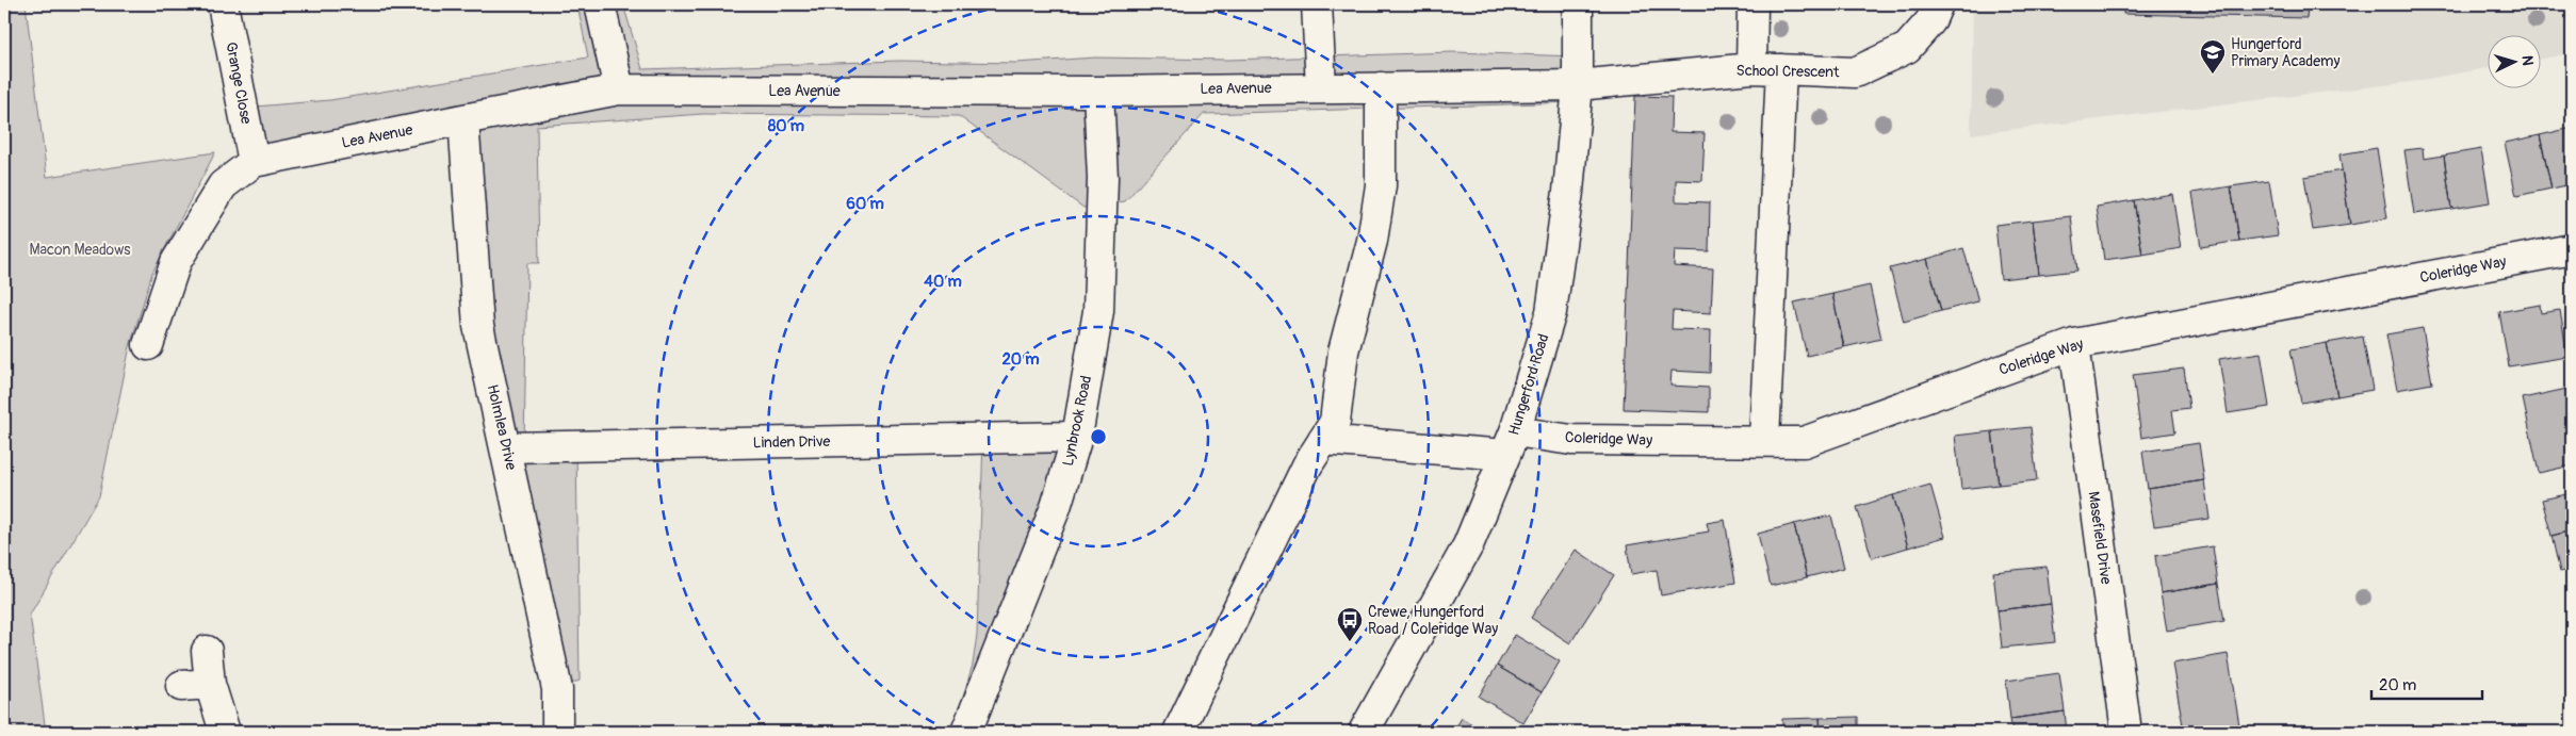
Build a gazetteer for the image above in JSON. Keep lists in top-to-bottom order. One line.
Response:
{"streets":{"street":["School Crescent","Grange Close","Lea Avenue","Coleridge Way","Hungerford Road","Lynbrook Road","Holmlea Drive","Linden Drive","Masefield Drive"]},"crossings":[["School Crescent","Lea Avenue"],["School Crescent","Hungerford Road"],["Grange Close","Lea Avenue"],["Lea Avenue","Hungerford Road"],["Lea Avenue","Lynbrook Road"],["Lea Avenue","Holmlea Drive"],["Coleridge Way","Hungerford Road"],["Coleridge Way","Masefield Drive"],["Lynbrook Road","Linden Drive"],["Holmlea Drive","Linden Drive"]],"parks":["Macon Meadows"],"places":{"school or university":["Hungerford Primary Academy"],"bus stop":["Crewe, Hungerford Road / Coleridge Way"]},"scale_bar":"20 m","north":"right","rings":["80 m","60 m","40 m","20 m"]}
